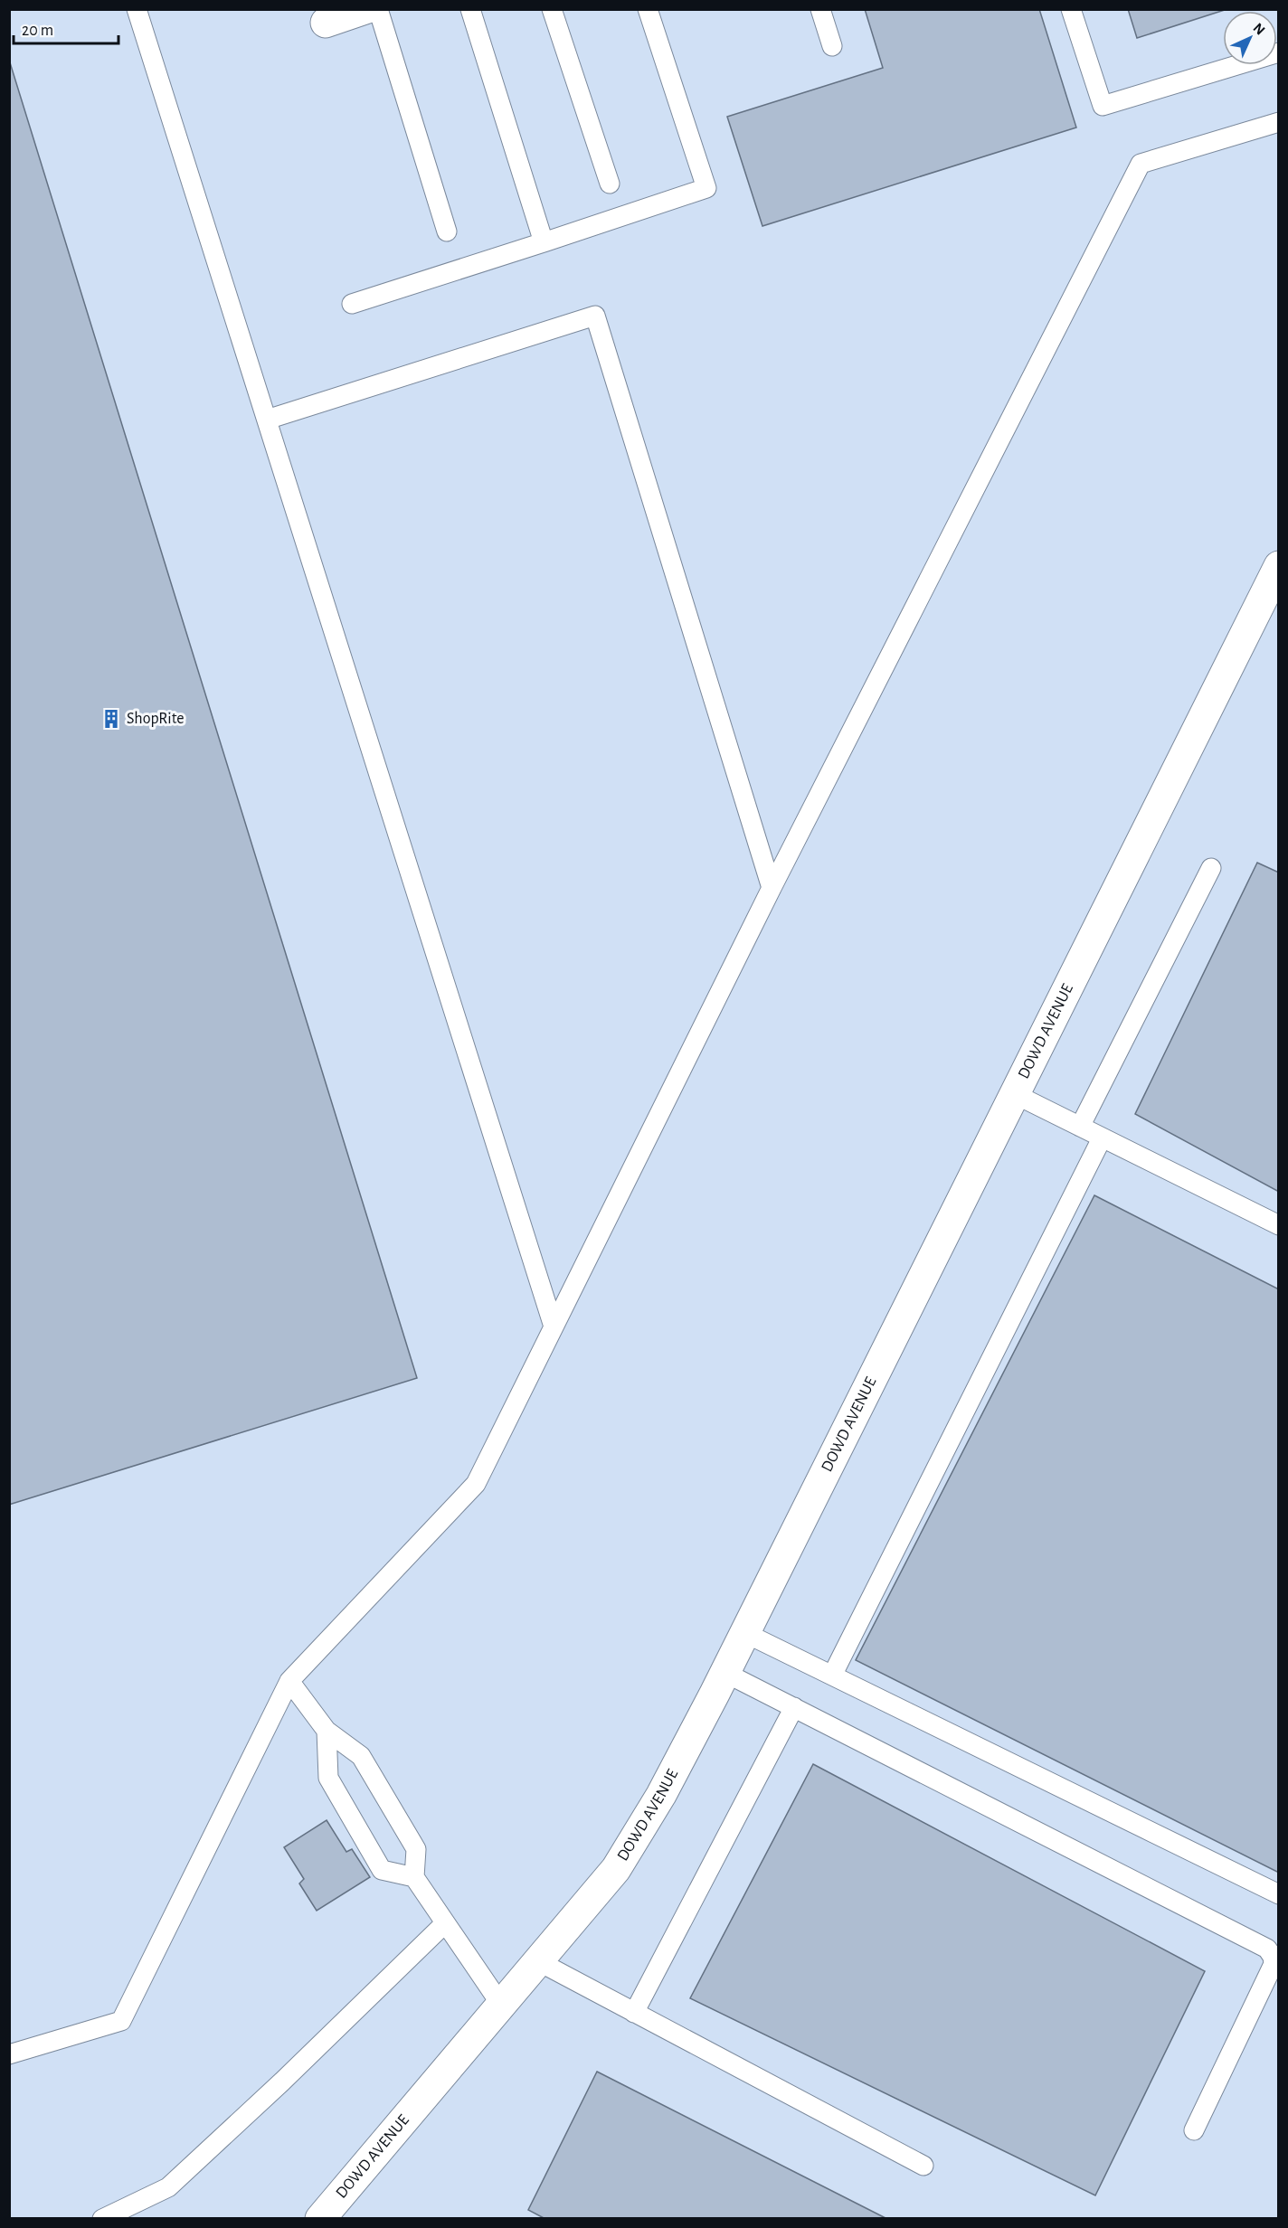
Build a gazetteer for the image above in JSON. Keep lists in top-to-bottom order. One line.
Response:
{"streets":{"street":["DOWD AVENUE"]},"places":{"building":["ShopRite"]},"scale_bar":"20 m","north":"top right"}
